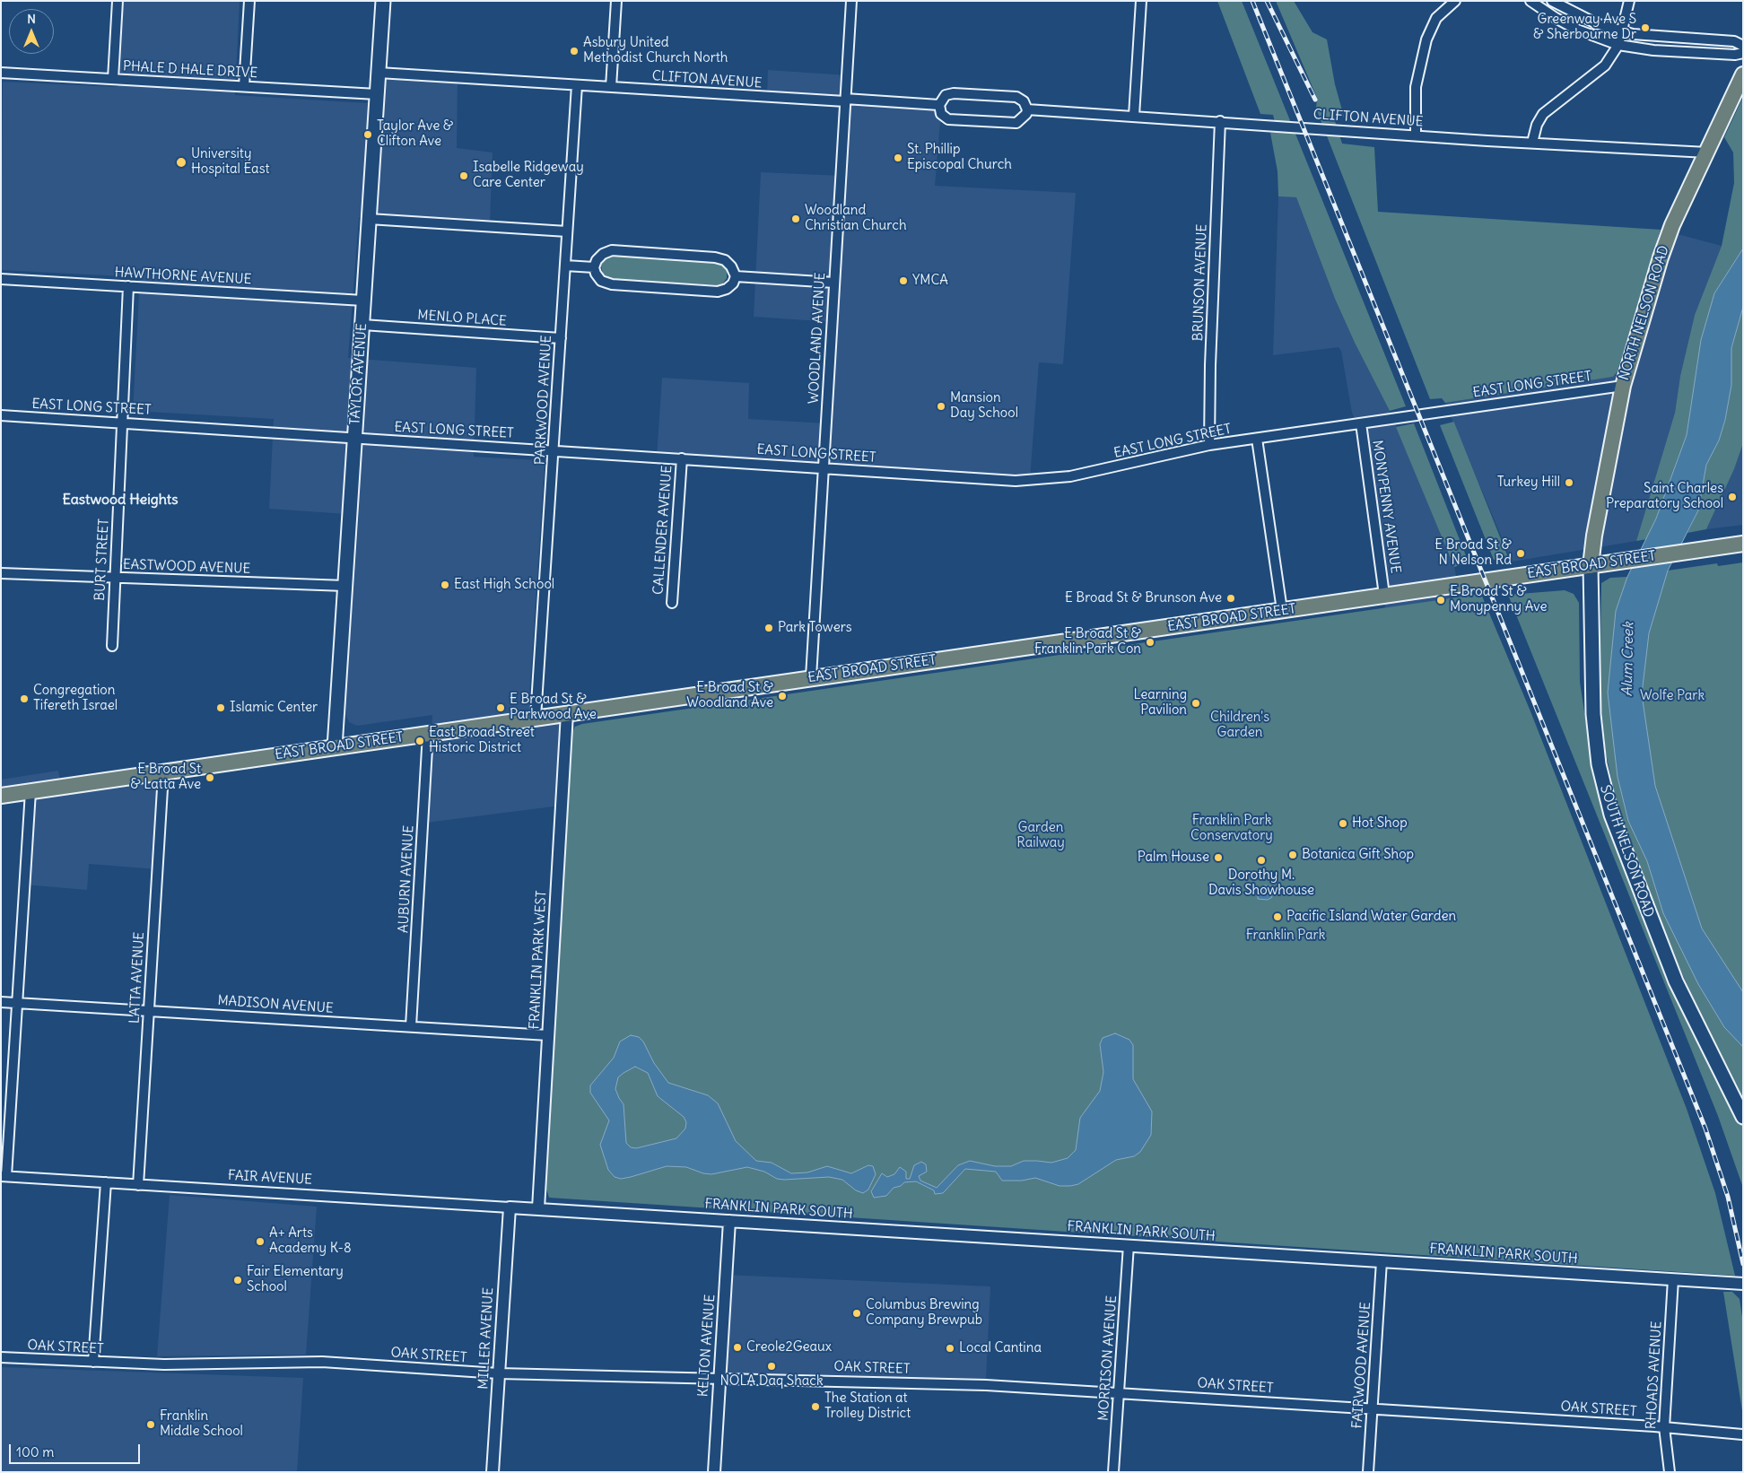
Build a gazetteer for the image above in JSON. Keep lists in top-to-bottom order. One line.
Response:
{"streets":{"main road":["NORTH NELSON ROAD","TAYLOR AVENUE","EAST BROAD STREET","SOUTH NELSON ROAD"],"street":["PHALE D HALE DRIVE","CLIFTON AVENUE","HAWTHORNE AVENUE","BRUNSON AVENUE","MENLO PLACE","WOODLAND AVENUE","EAST LONG STREET","PARKWOOD AVENUE","MONYPENNY AVENUE","CALLENDER AVENUE","BURT STREET","EASTWOOD AVENUE","AUBURN AVENUE","FRANKLIN PARK WEST","LATTA AVENUE","MADISON AVENUE","FAIR AVENUE","FRANKLIN PARK SOUTH","MILLER AVENUE","KELTON AVENUE","OAK STREET","MORRISON AVENUE","FAIRWOOD AVENUE","RHOADS AVENUE"]},"crossings":[["PHALE D HALE DRIVE","TAYLOR AVENUE"],["CLIFTON AVENUE","BRUNSON AVENUE"],["CLIFTON AVENUE","NORTH NELSON ROAD"],["CLIFTON AVENUE","WOODLAND AVENUE"],["CLIFTON AVENUE","TAYLOR AVENUE"],["CLIFTON AVENUE","PARKWOOD AVENUE"],["HAWTHORNE AVENUE","TAYLOR AVENUE"],["HAWTHORNE AVENUE","BURT STREET"],["BRUNSON AVENUE","EAST LONG STREET"],["NORTH NELSON ROAD","EAST LONG STREET"],["NORTH NELSON ROAD","EAST BROAD STREET"],["NORTH NELSON ROAD","SOUTH NELSON ROAD"],["MENLO PLACE","TAYLOR AVENUE"],["MENLO PLACE","PARKWOOD AVENUE"],["WOODLAND AVENUE","EAST LONG STREET"],["WOODLAND AVENUE","EAST BROAD STREET"],["TAYLOR AVENUE","EAST LONG STREET"],["TAYLOR AVENUE","EAST BROAD STREET"],["TAYLOR AVENUE","EASTWOOD AVENUE"],["EAST LONG STREET","PARKWOOD AVENUE"],["EAST LONG STREET","MONYPENNY AVENUE"],["EAST LONG STREET","CALLENDER AVENUE"],["EAST LONG STREET","BURT STREET"],["PARKWOOD AVENUE","EAST BROAD STREET"],["MONYPENNY AVENUE","EAST BROAD STREET"],["BURT STREET","EASTWOOD AVENUE"],["EAST BROAD STREET","SOUTH NELSON ROAD"],["EAST BROAD STREET","AUBURN AVENUE"],["EAST BROAD STREET","FRANKLIN PARK WEST"],["EAST BROAD STREET","LATTA AVENUE"],["AUBURN AVENUE","MADISON AVENUE"],["FRANKLIN PARK WEST","MADISON AVENUE"],["FRANKLIN PARK WEST","FAIR AVENUE"],["FRANKLIN PARK WEST","FRANKLIN PARK SOUTH"],["LATTA AVENUE","MADISON AVENUE"],["LATTA AVENUE","FAIR AVENUE"],["FAIR AVENUE","FRANKLIN PARK SOUTH"],["FAIR AVENUE","MILLER AVENUE"],["FRANKLIN PARK SOUTH","KELTON AVENUE"],["FRANKLIN PARK SOUTH","MORRISON AVENUE"],["FRANKLIN PARK SOUTH","FAIRWOOD AVENUE"],["FRANKLIN PARK SOUTH","RHOADS AVENUE"],["MILLER AVENUE","OAK STREET"],["KELTON AVENUE","OAK STREET"],["OAK STREET","MORRISON AVENUE"],["OAK STREET","FAIRWOOD AVENUE"],["OAK STREET","RHOADS AVENUE"]],"districts":["Eastwood Heights"],"water":["Alum Creek"],"parks":["Wolfe Park","Children's Garden","Franklin Park Conservatory","Garden Railway","Franklin Park"],"places":["Greenway Ave S & Sherbourne Dr","Asbury United Methodist Church North","Taylor Ave & Clifton Ave","St. Phillip Episcopal Church","University Hospital East","Isabelle Ridgeway Care Center","Woodland Christian Church","YMCA","Mansion Day School","Turkey Hill","Saint Charles Preparatory School","E Broad St & N Nelson Rd","East High School","E Broad St & Brunson Ave","E Broad St & Monypenny Ave","Park Towers","E Broad St & Franklin Park Con","E Broad St & Woodland Ave","Congregation Tifereth Israel","Learning Pavilion","Islamic Center","E Broad St & Parkwood Ave","East Broad Street Historic District","E Broad St & Latta Ave","Hot Shop","Botanica Gift Shop","Palm House","Dorothy M. Davis Showhouse","Pacific Island Water Garden","A+ Arts Academy K-8","Fair Elementary School","Columbus Brewing Company Brewpub","Creole2Geaux","Local Cantina","NOLA Daq Shack","The Station at Trolley District","Franklin Middle School"],"scale_bar":"100 m","north":"top"}
